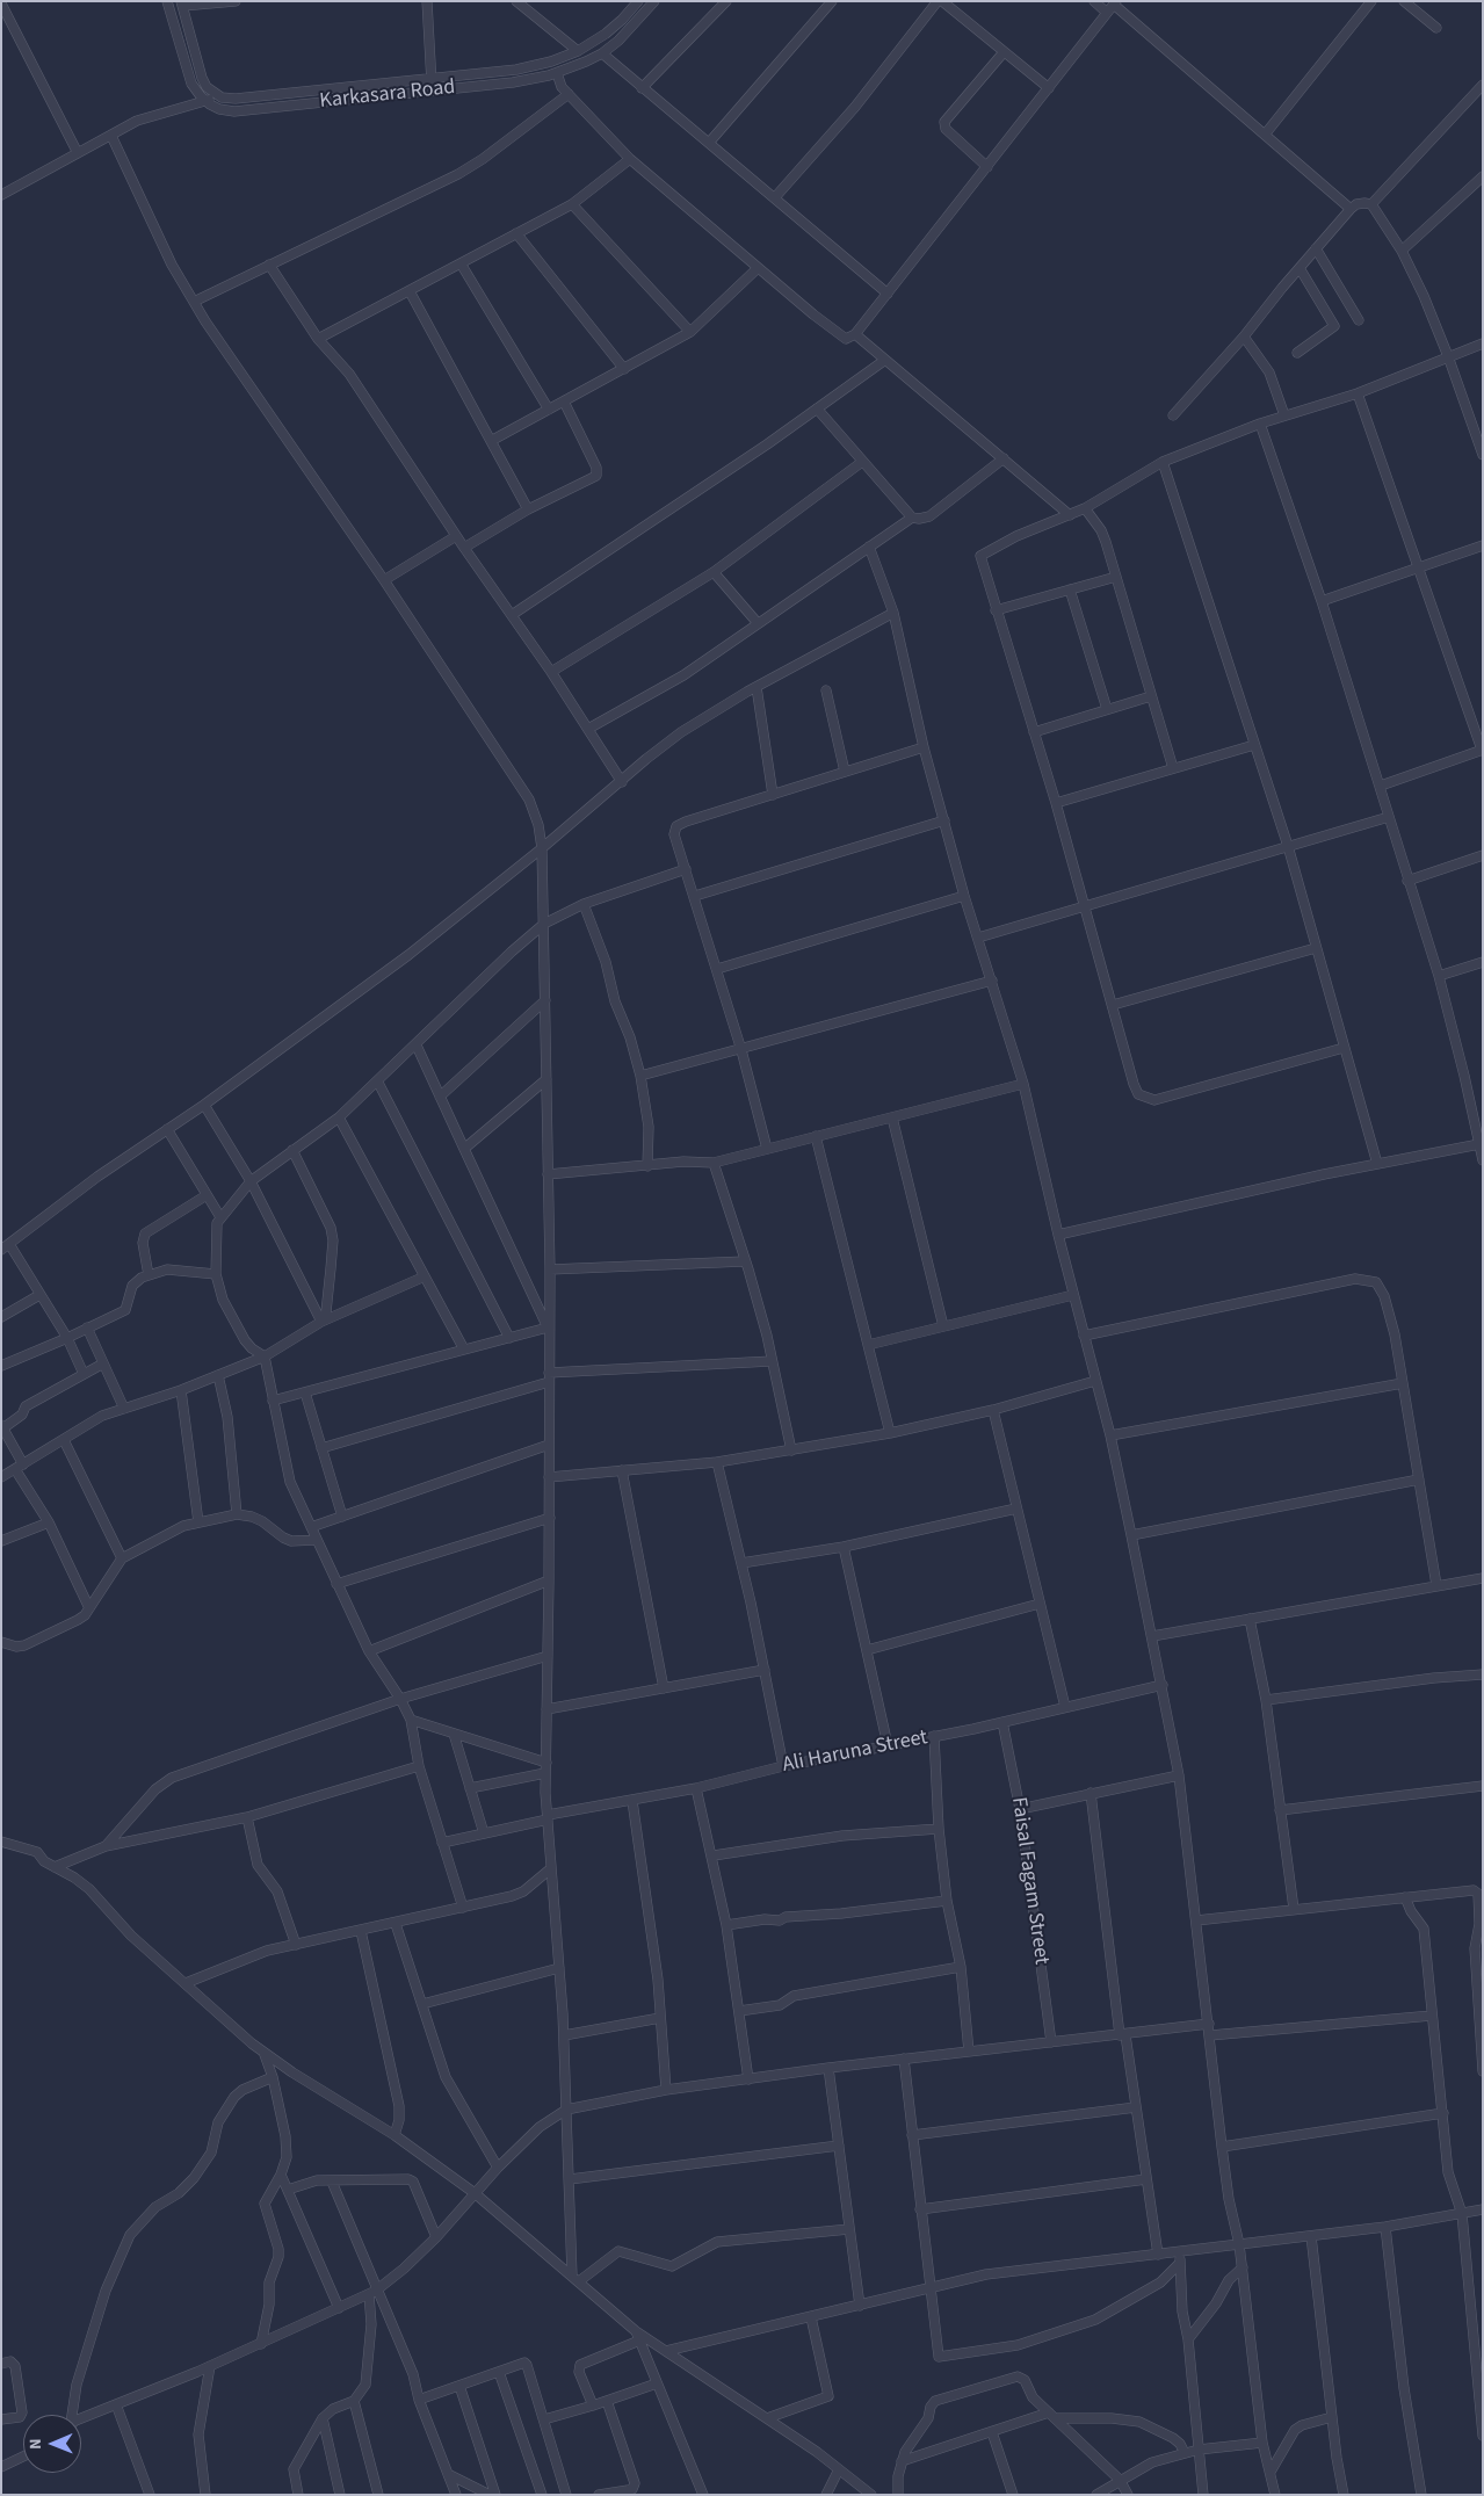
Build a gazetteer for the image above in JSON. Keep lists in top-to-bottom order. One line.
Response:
{"streets":{"street":["Karkasara Road","Ali Haruna Street","Faisal Fagam Street"]},"crossings":[["Ali Haruna Street","Faisal Fagam Street"]],"north":"left"}
